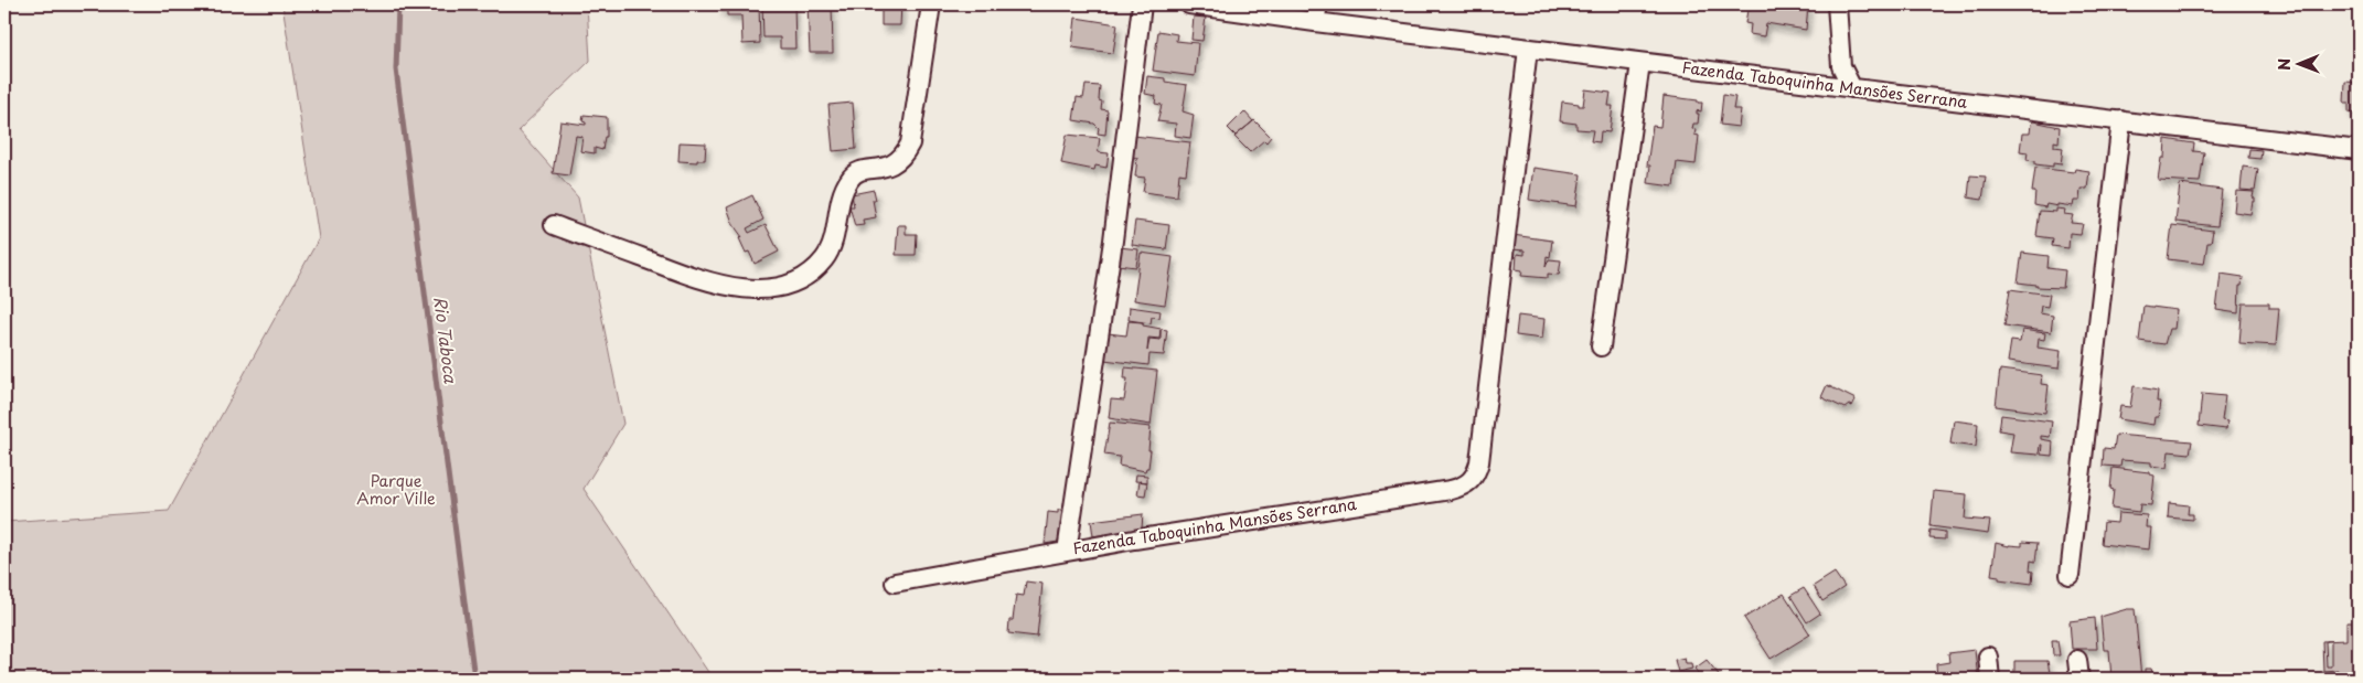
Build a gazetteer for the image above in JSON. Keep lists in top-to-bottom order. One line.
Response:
{"streets":{"street":["Fazenda Taboquinha Mansões Serrana"]},"water":["Rio Taboca"],"parks":["Parque Amor Ville"],"north":"left"}
